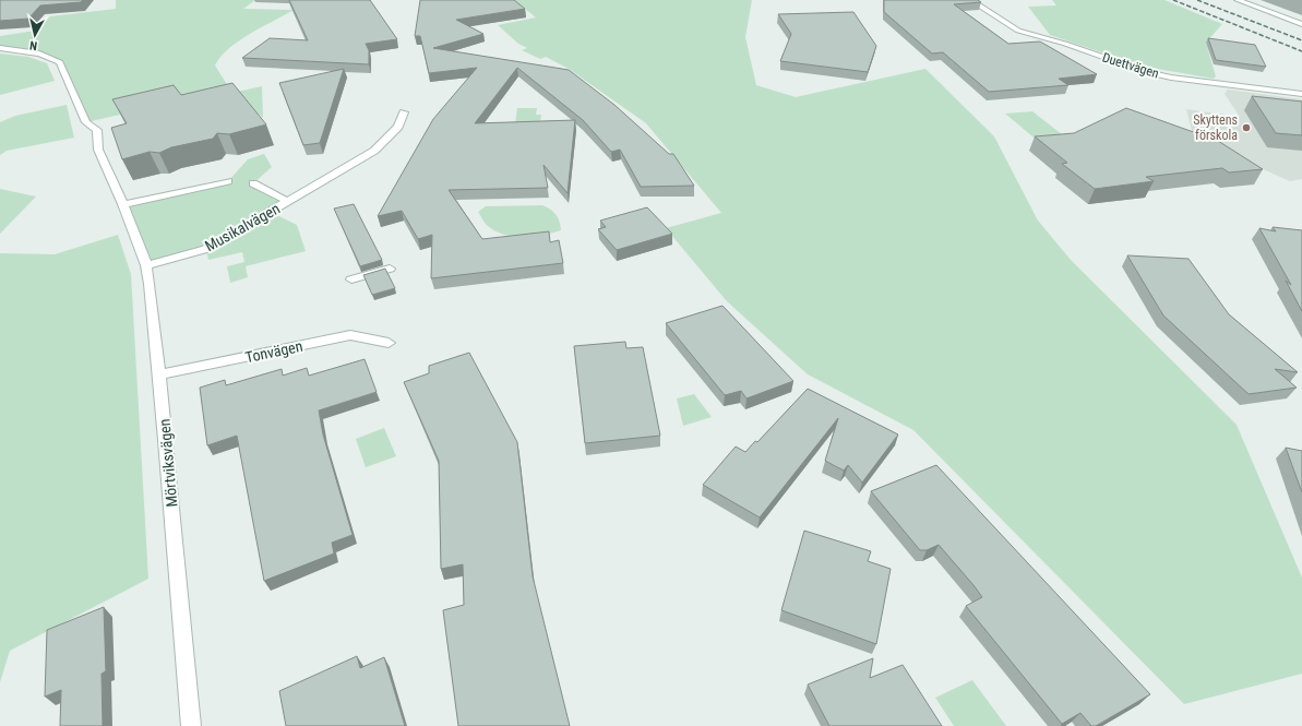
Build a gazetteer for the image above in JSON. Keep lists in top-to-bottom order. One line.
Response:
{"streets":{"street":["Duettvägen","Musikalvägen","Tonvägen","Mörtviksvägen"]},"crossings":[["Musikalvägen","Mörtviksvägen"],["Tonvägen","Mörtviksvägen"]],"places":["Skyttens förskola"],"north":"bottom"}
